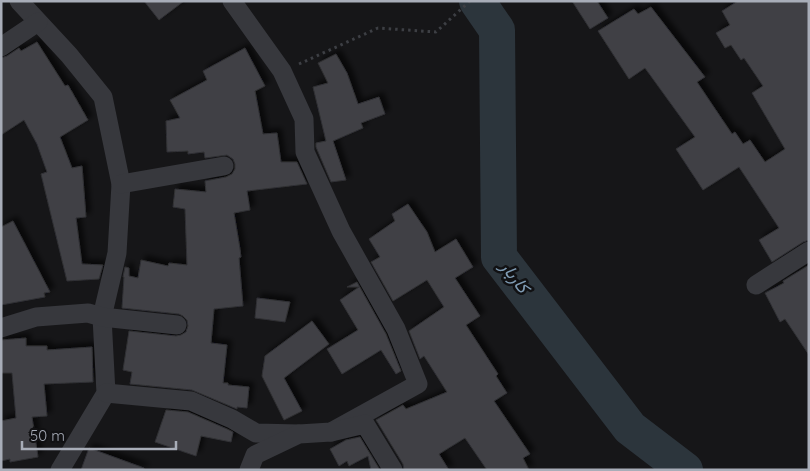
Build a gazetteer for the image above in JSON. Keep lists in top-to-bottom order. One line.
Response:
{"water":["کاربار"],"scale_bar":"50 m"}
